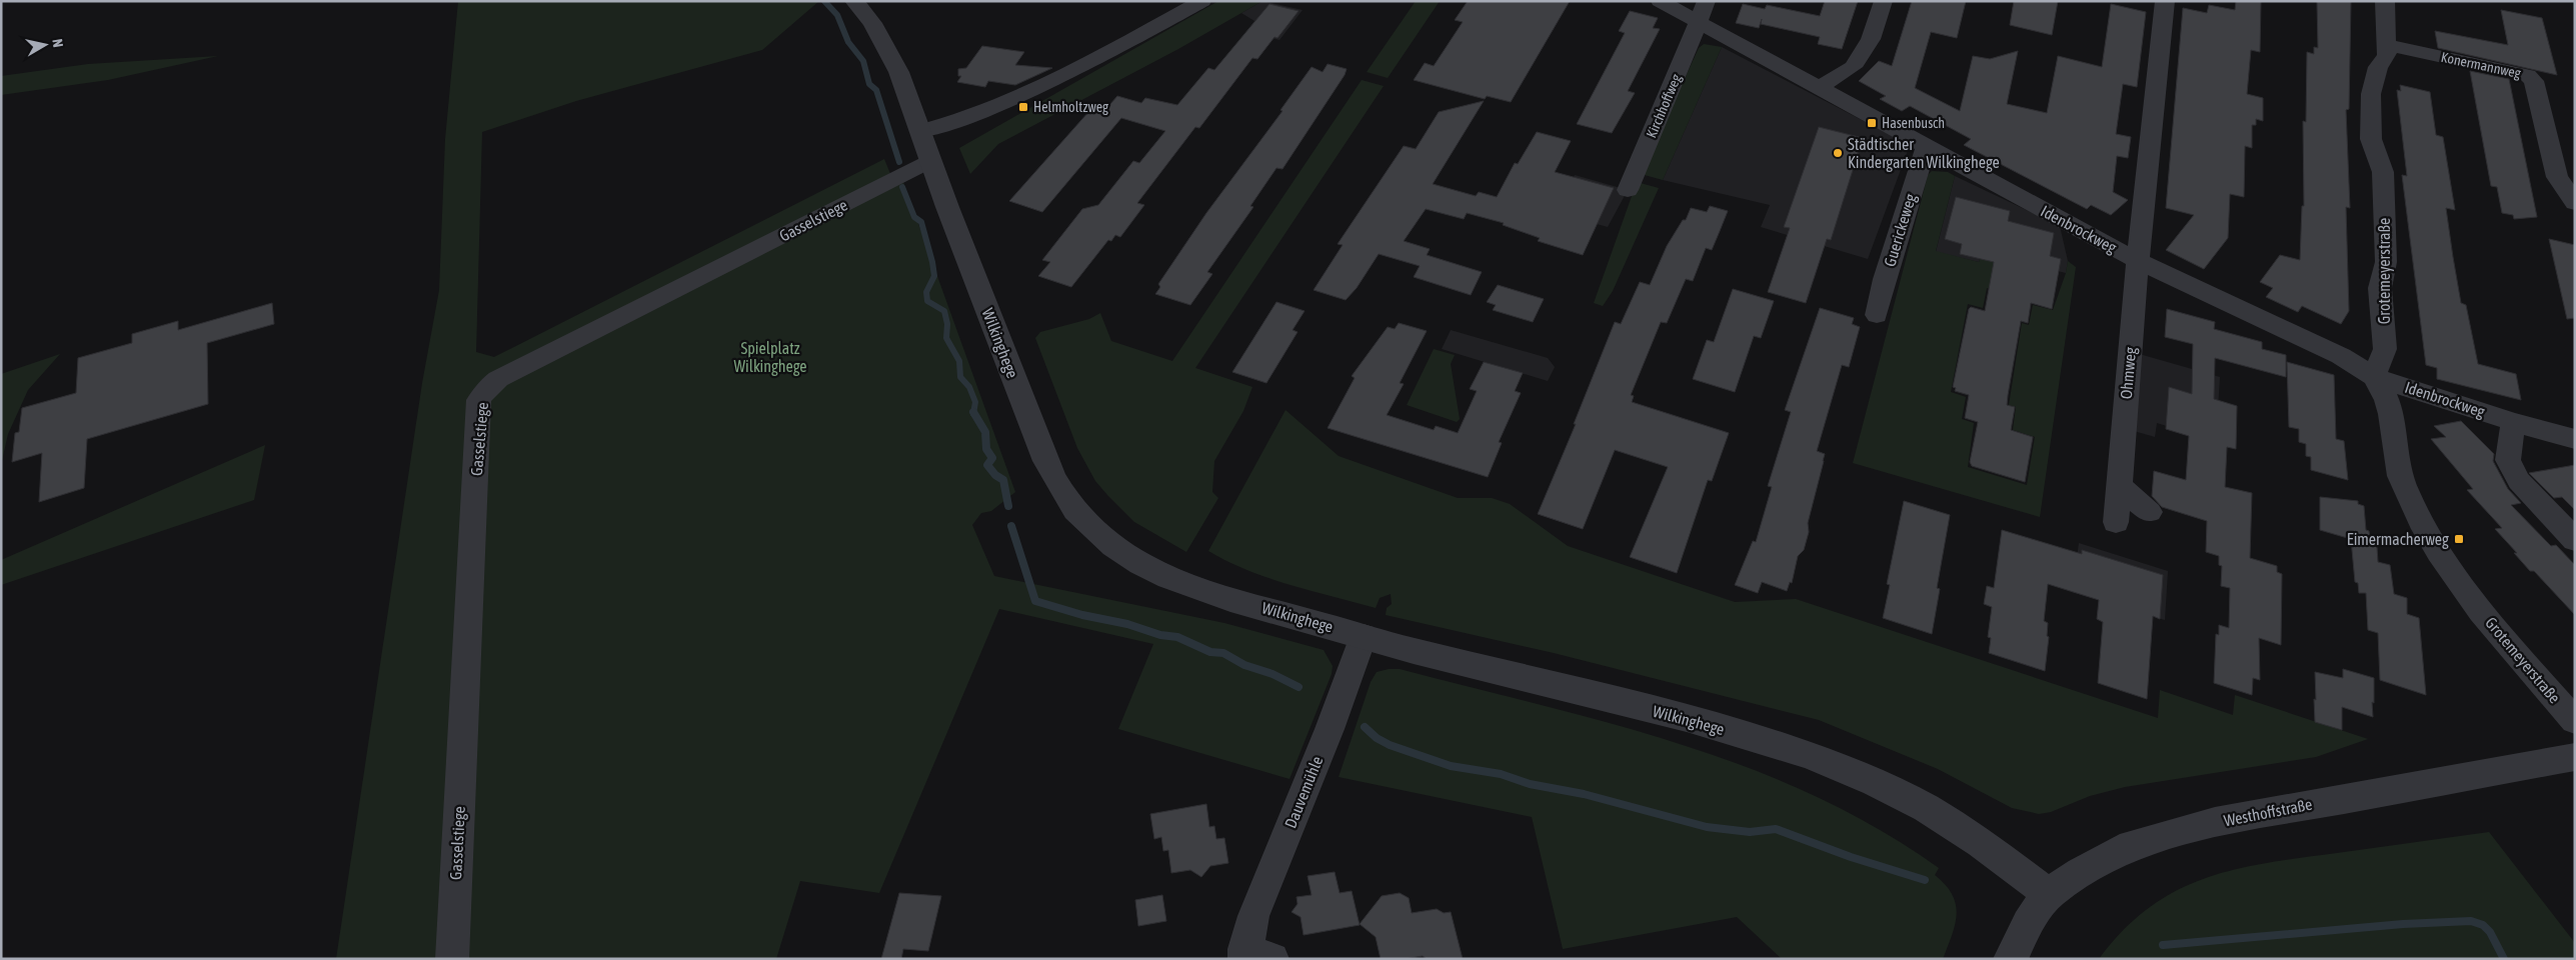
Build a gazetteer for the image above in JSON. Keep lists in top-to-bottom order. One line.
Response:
{"streets":{"street":["Konermannweg","Kirchhoffweg","Gasselstiege","Idenbrockweg","Guerickeweg","Grotemeyerstraße","Wilkinghege","Ohmweg","Dauvemühle","Westhoffstraße"]},"crossings":[["Konermannweg","Grotemeyerstraße"],["Kirchhoffweg","Idenbrockweg"],["Gasselstiege","Wilkinghege"],["Idenbrockweg","Guerickeweg"],["Idenbrockweg","Grotemeyerstraße"],["Idenbrockweg","Ohmweg"],["Wilkinghege","Dauvemühle"],["Wilkinghege","Westhoffstraße"]],"parks":["Spielplatz Wilkinghege"],"places":{"transit":["Helmholtzweg","Hasenbusch","Eimermacherweg"],"other":["Städtischer Kindergarten Wilkinghege"]},"north":"right"}
